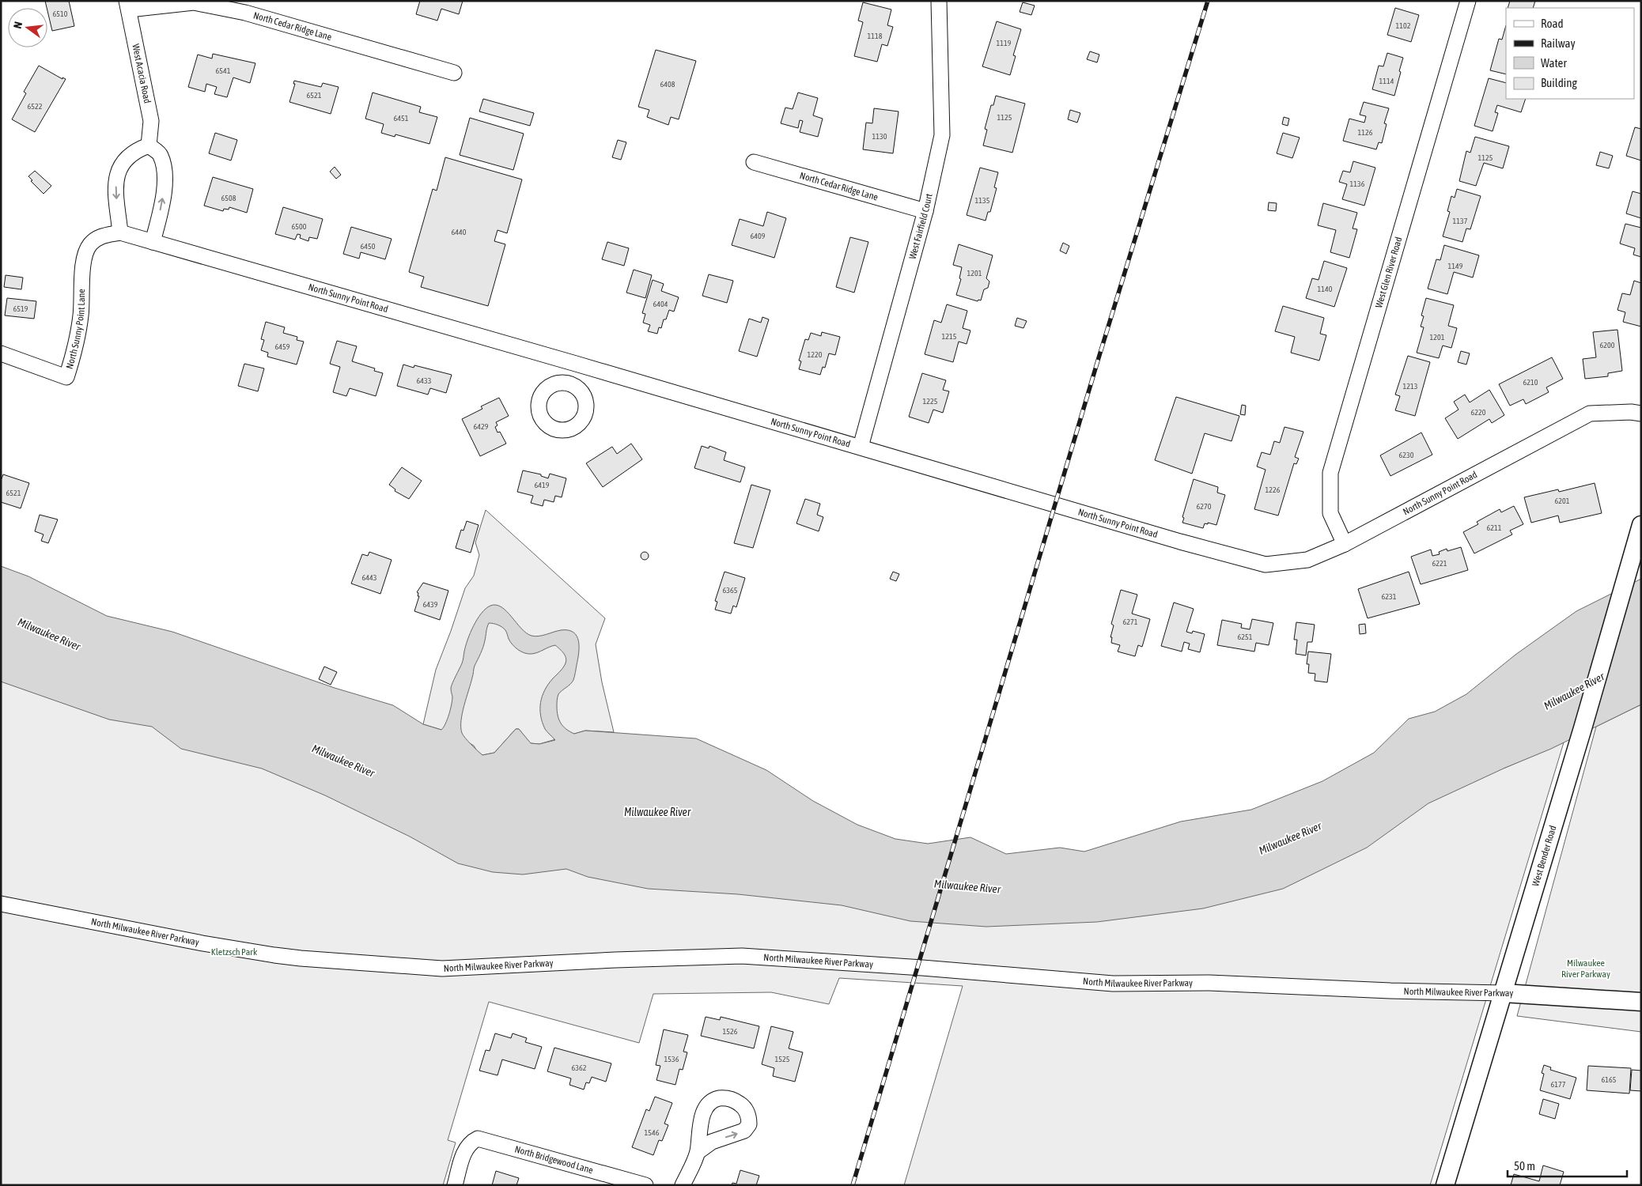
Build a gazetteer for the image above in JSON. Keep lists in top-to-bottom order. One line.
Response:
{"streets":{"street":["North Cedar Ridge Lane","West Acacia Road","West Fairfield Court","West Glen River Road","North Sunny Point Road","North Sunny Point Lane","West Bender Road","North Milwaukee River Parkway","North Bridgewood Lane"]},"crossings":[["North Cedar Ridge Lane","West Acacia Road"],["North Cedar Ridge Lane","West Fairfield Court"],["West Fairfield Court","North Sunny Point Road"],["West Glen River Road","North Sunny Point Road"],["North Sunny Point Road","North Sunny Point Lane"],["West Bender Road","North Milwaukee River Parkway"]],"water":["Milwaukee River"],"parks":["Kletzsch Park","Milwaukee River Parkway"],"house_numbers":["6510","1102","1118","1119","6541","1114","6408","6521","6522","1125","6451","1126","1130","1125","1136","6508","1135","1137","6500","6440","6409","6450","1149","1201","1140","6404","6519","1215","1201","6200","6459","1220","6433","6210","1213","1225","6220","6429","6230","6419","1226","6521","6201","6270","6211","6221","6443","6365","6231","6439","6271","6251","1526","1536","1525","6362","6165","6177","1546"],"legend":["Road","Railway","Water","Building"],"scale_bar":"50 m","north":"left"}
